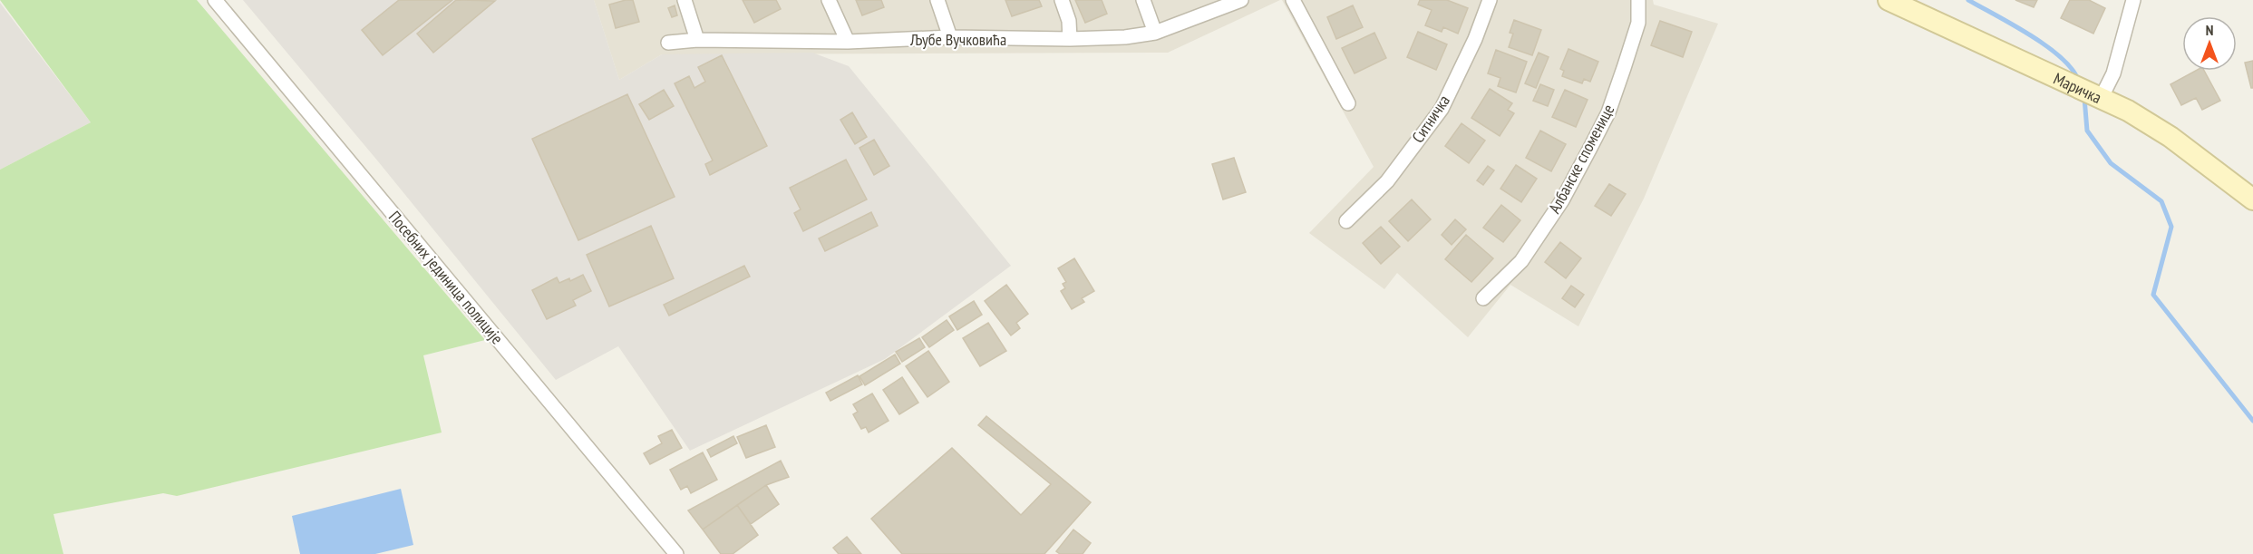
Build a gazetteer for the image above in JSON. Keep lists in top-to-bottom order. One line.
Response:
{"streets":{"street":["Љубе Вучковића","Маричка","Ситничка","Албанске споменице","Посебних јединица полиције"]},"north":"top"}
